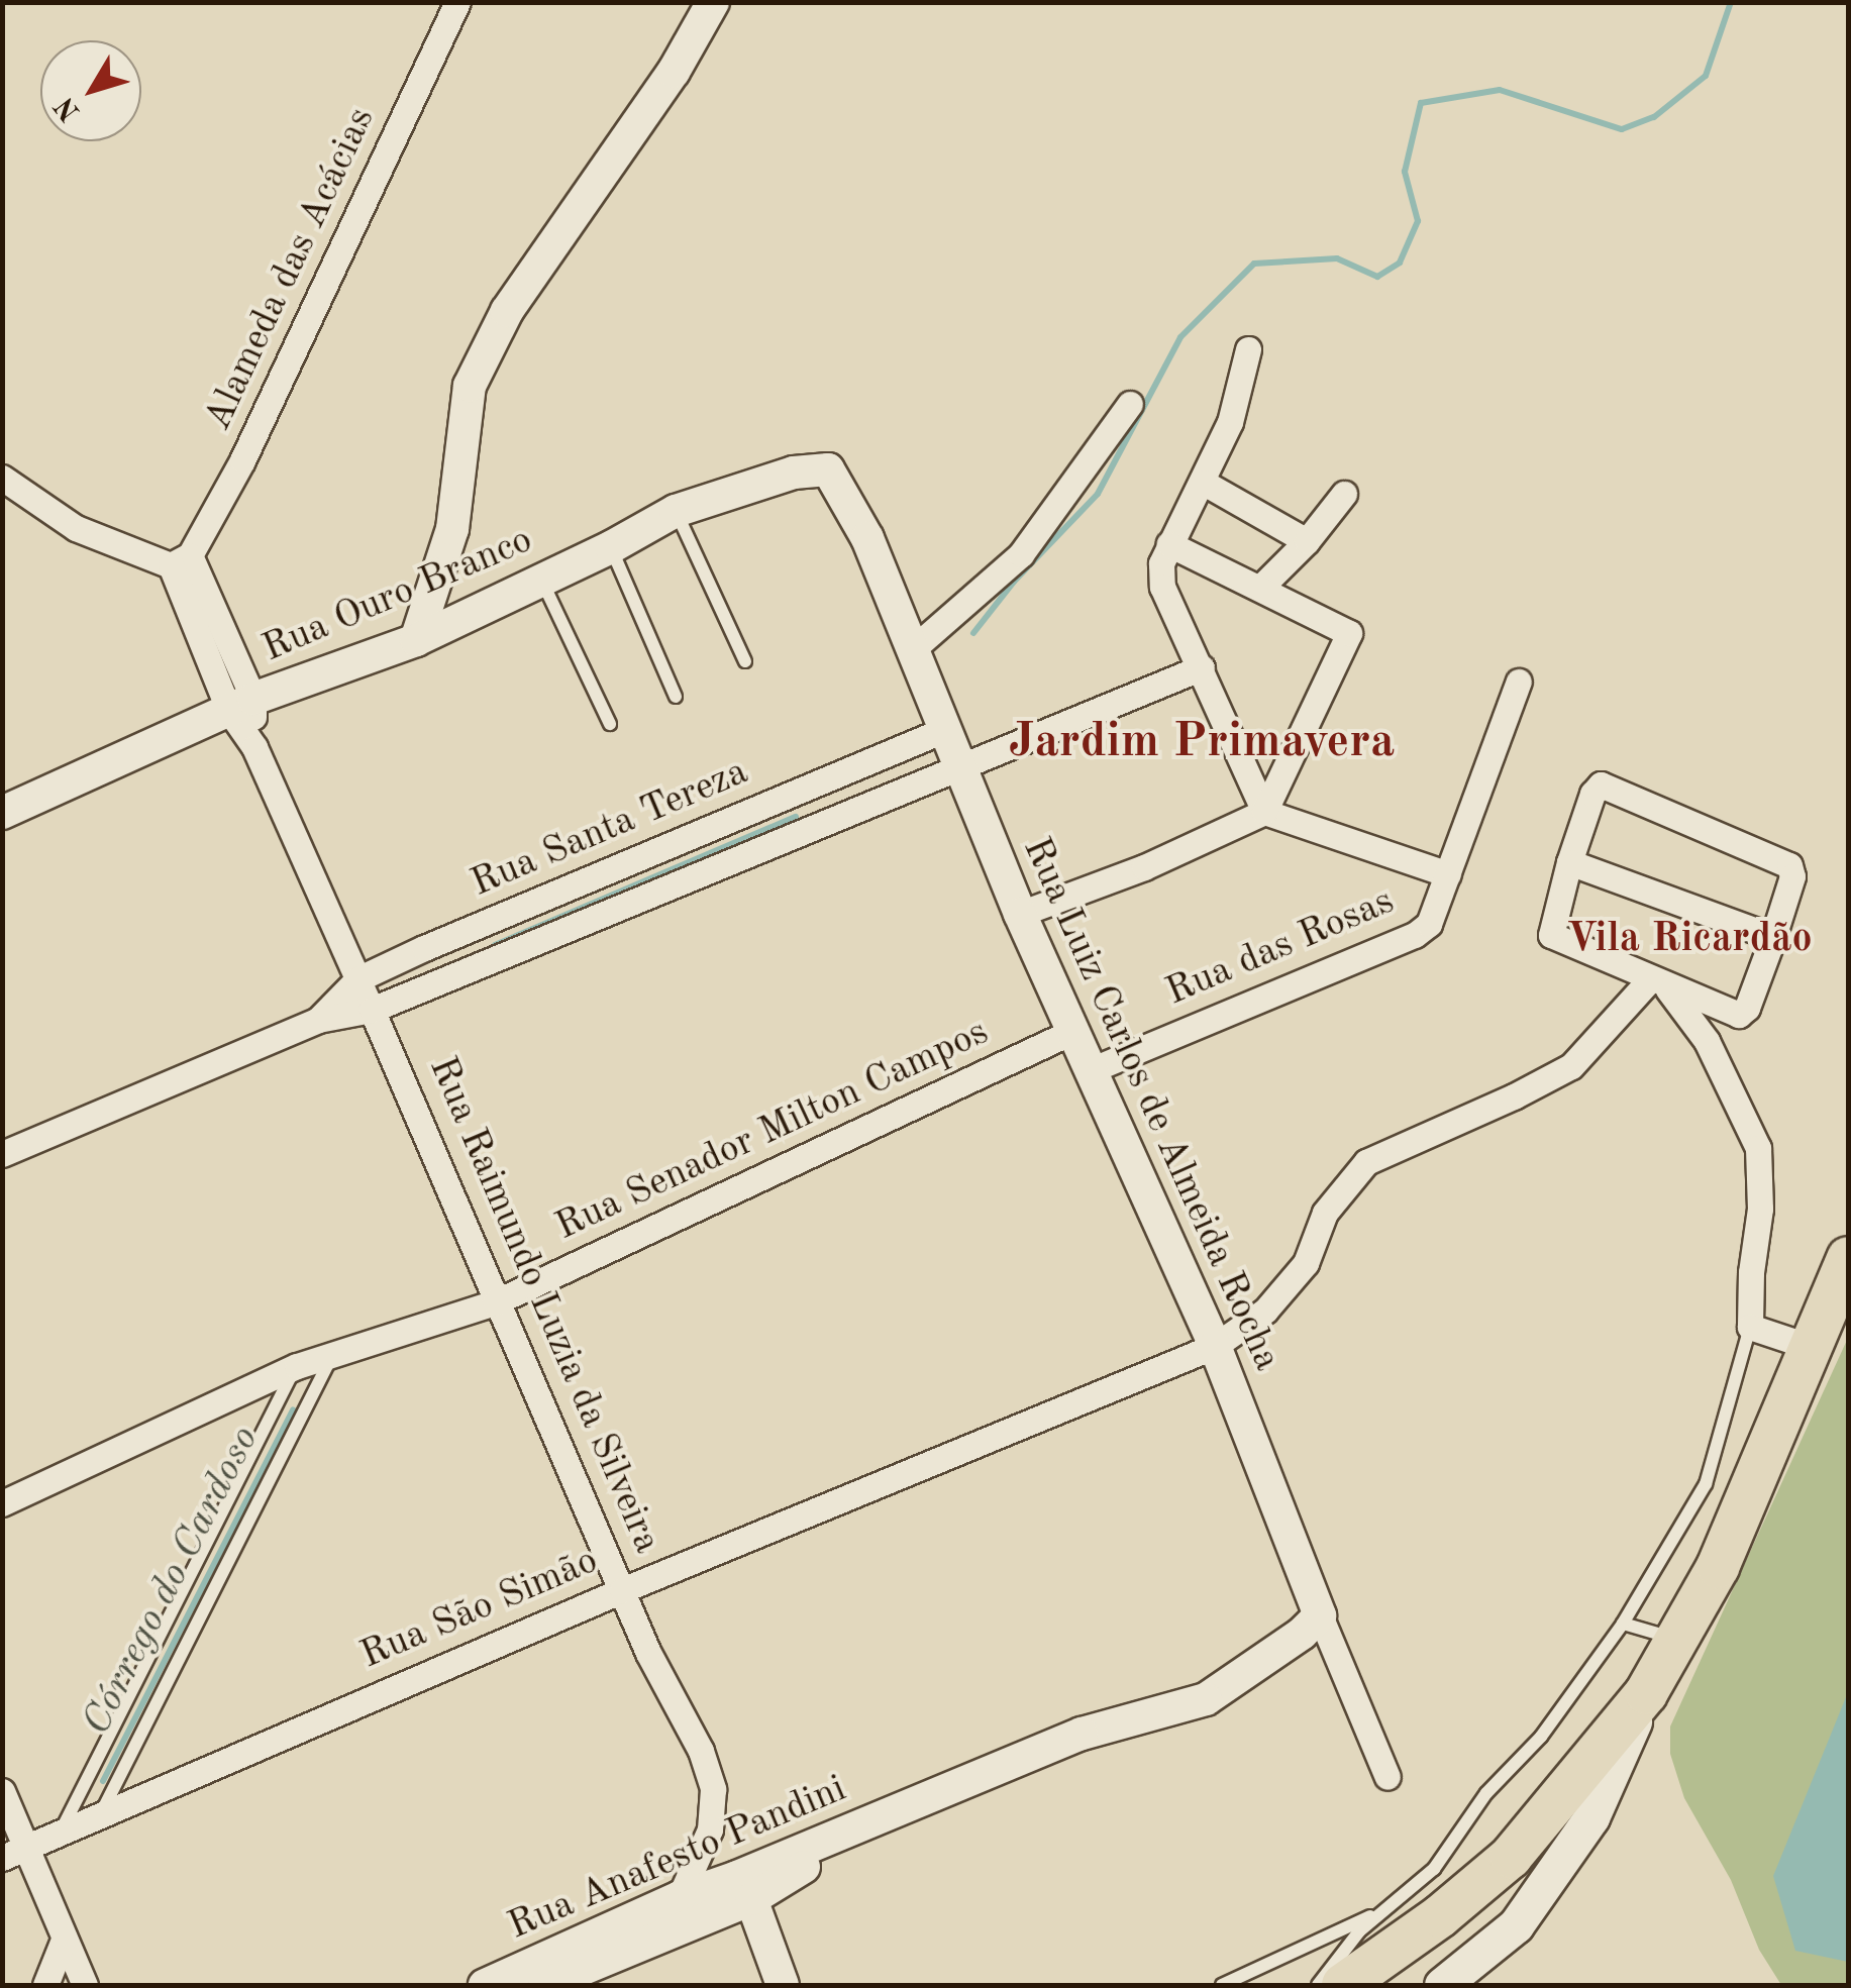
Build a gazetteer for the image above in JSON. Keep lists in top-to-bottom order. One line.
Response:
{"streets":{"street":["Alameda das Acácias","Rua Ouro Branco","Rua Santa Tereza","Rua das Rosas","Rua Luiz Carlos de Almeida Rocha","Rua Senador Milton Campos","Rua Raimundo Luzia da Silveira","Rua São Simão","Rua Anafesto Pandini"]},"crossings":[["Alameda das Acácias","Rua Raimundo Luzia da Silveira"],["Rua Ouro Branco","Rua Luiz Carlos de Almeida Rocha"],["Rua Ouro Branco","Rua Raimundo Luzia da Silveira"],["Rua Santa Tereza","Rua Luiz Carlos de Almeida Rocha"],["Rua Santa Tereza","Rua Raimundo Luzia da Silveira"],["Rua das Rosas","Rua Luiz Carlos de Almeida Rocha"],["Rua Luiz Carlos de Almeida Rocha","Rua Senador Milton Campos"],["Rua Luiz Carlos de Almeida Rocha","Rua São Simão"],["Rua Luiz Carlos de Almeida Rocha","Rua Anafesto Pandini"],["Rua Senador Milton Campos","Rua Raimundo Luzia da Silveira"],["Rua Raimundo Luzia da Silveira","Rua São Simão"],["Rua Raimundo Luzia da Silveira","Rua Anafesto Pandini"]],"districts":["Jardim Primavera","Vila Ricardão"],"water":["Córrego do Cardoso"],"north":"bottom left"}
